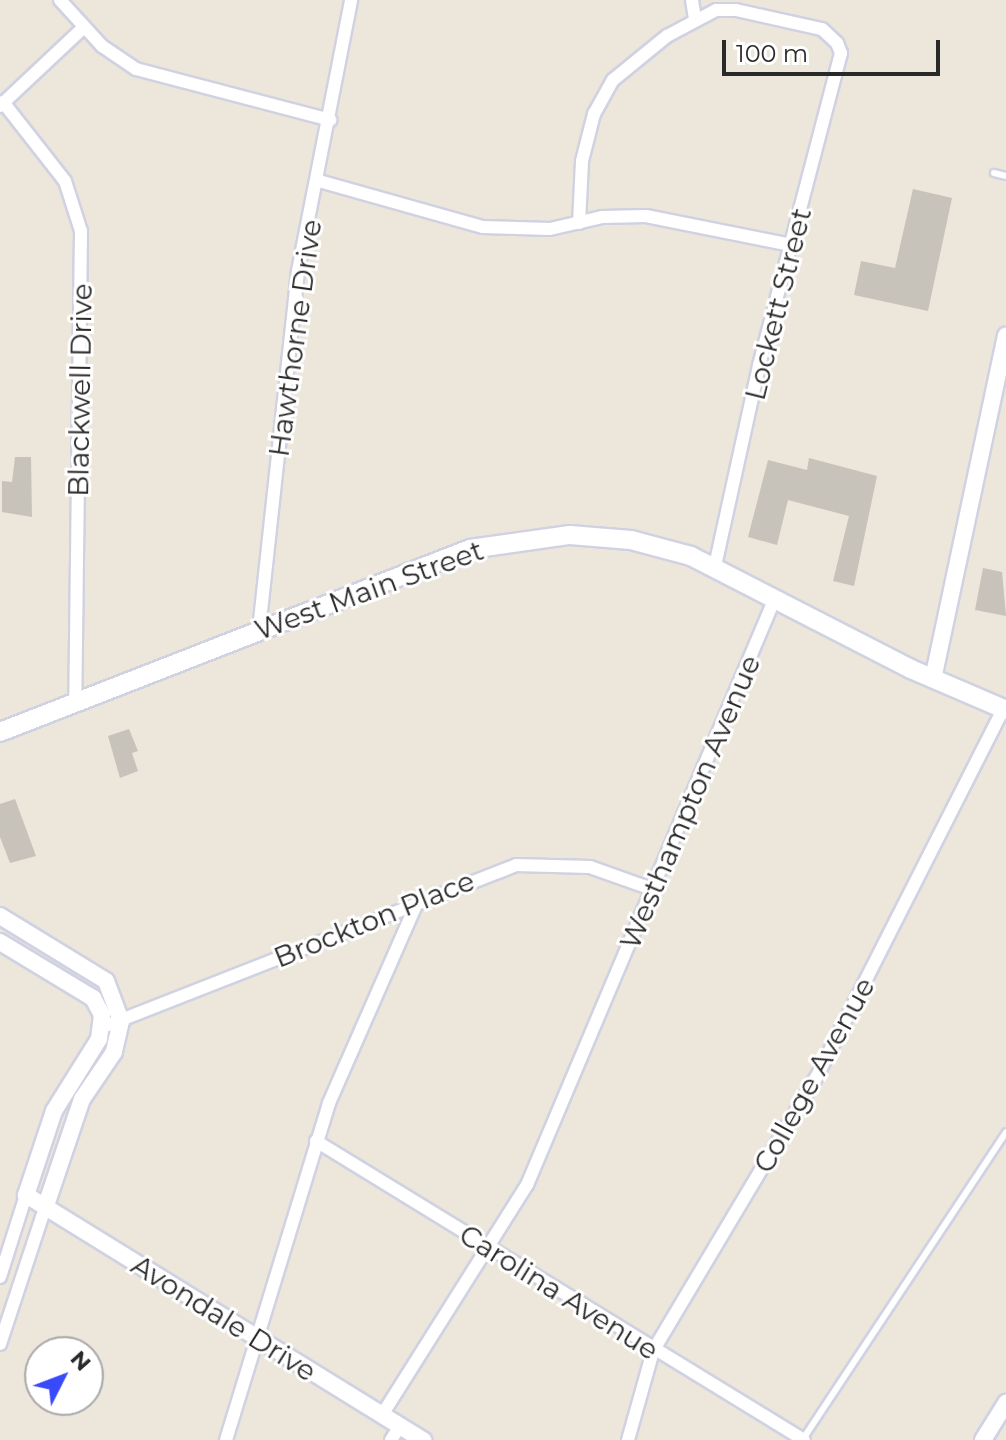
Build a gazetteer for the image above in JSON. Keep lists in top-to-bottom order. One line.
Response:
{"streets":{"main road":["West Main Street"],"street":["Lockett Street","Hawthorne Drive","Blackwell Drive","Westhampton Avenue","Brockton Place","College Avenue","Carolina Avenue","Avondale Drive"]},"crossings":[["Lockett Street","West Main Street"],["Hawthorne Drive","West Main Street"],["Blackwell Drive","West Main Street"],["West Main Street","Westhampton Avenue"],["West Main Street","College Avenue"],["Westhampton Avenue","Brockton Place"],["Westhampton Avenue","Carolina Avenue"],["Westhampton Avenue","Avondale Drive"],["College Avenue","Carolina Avenue"]],"scale_bar":"100 m","north":"top right"}
